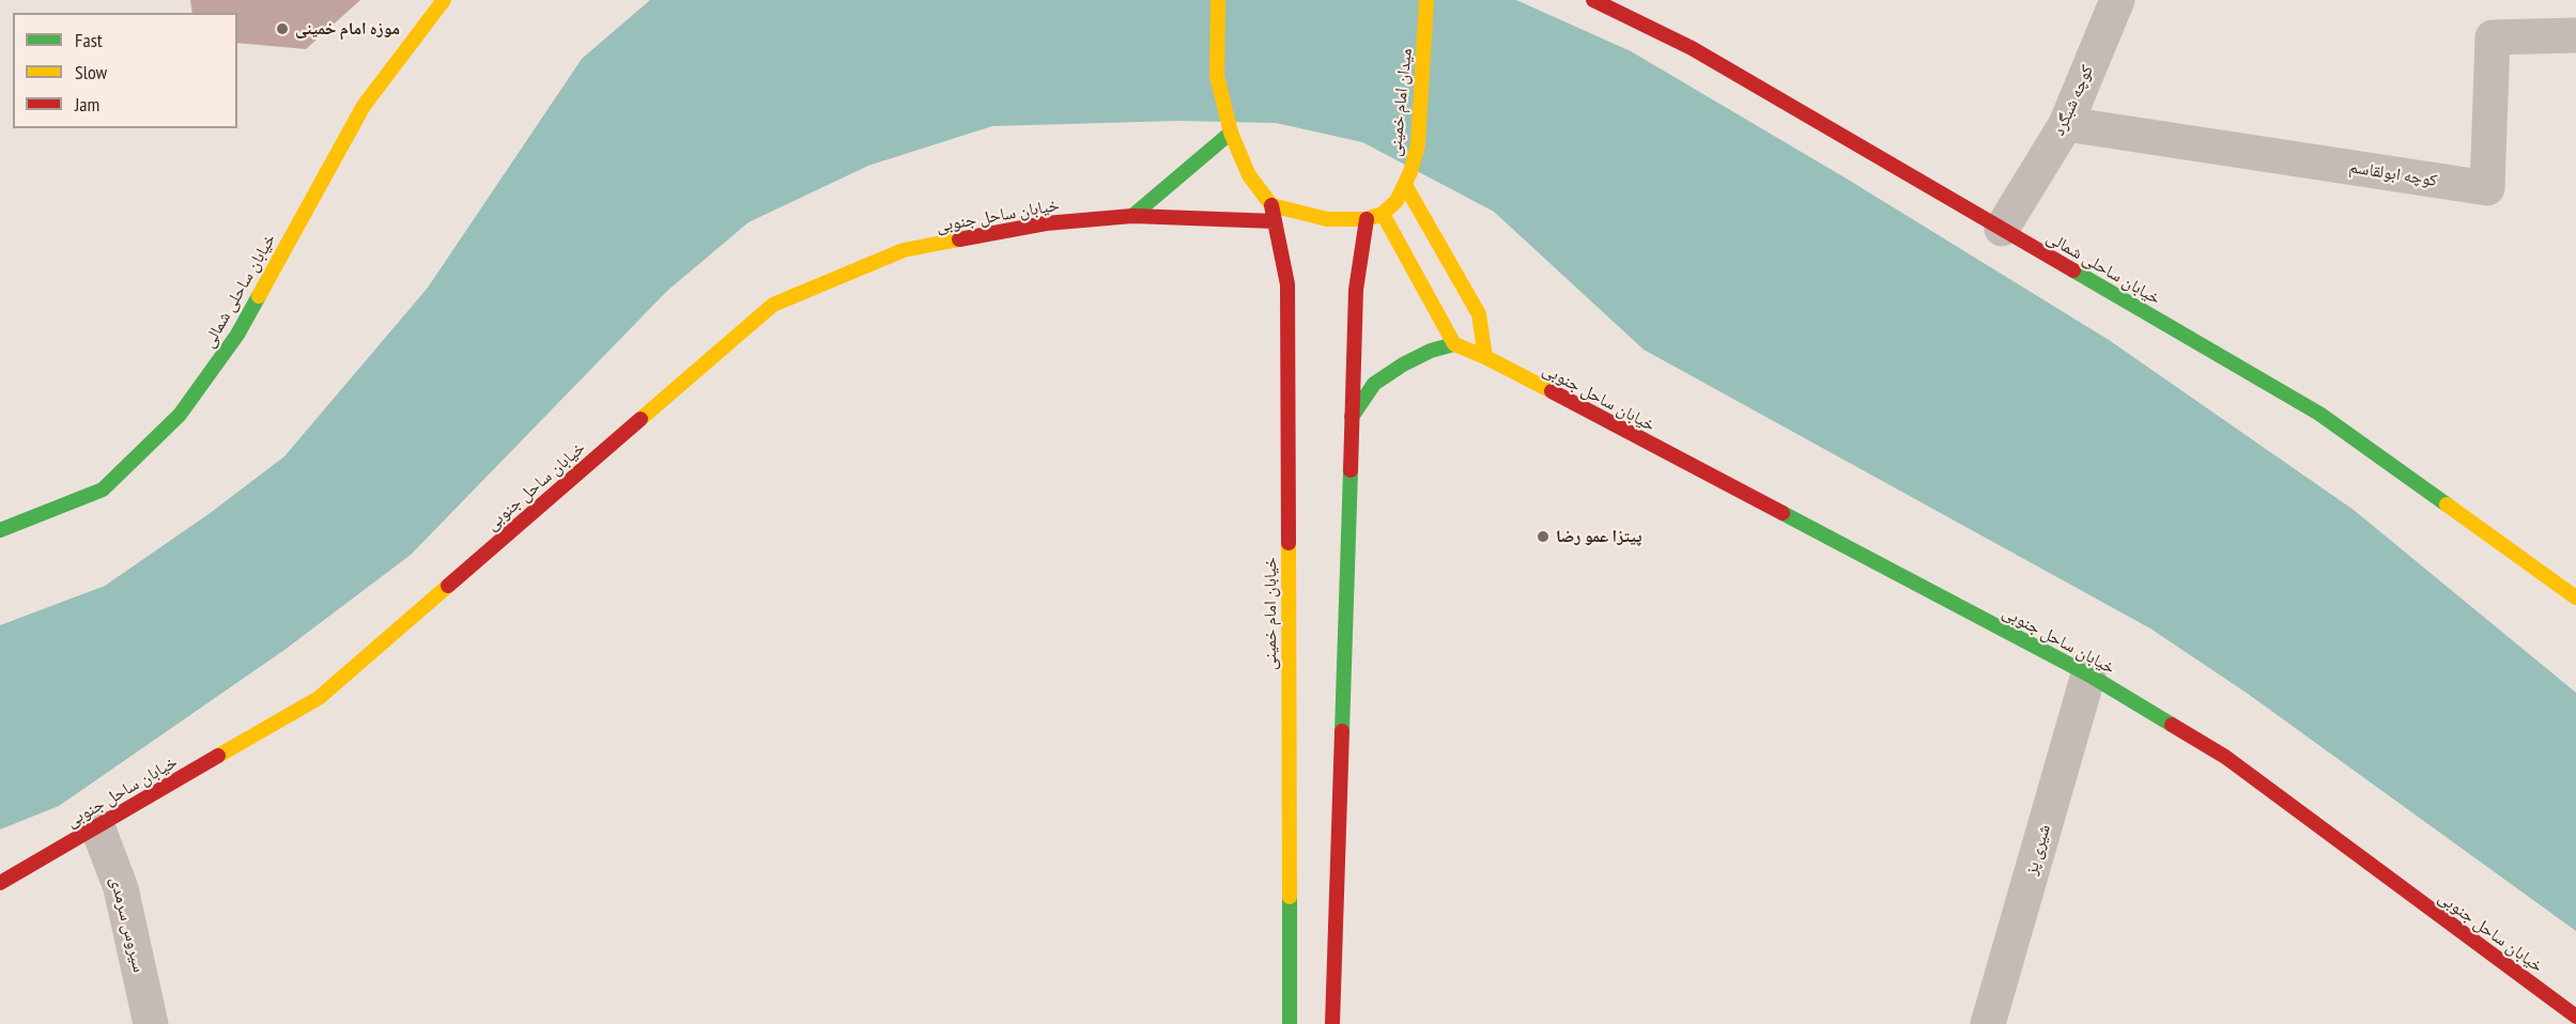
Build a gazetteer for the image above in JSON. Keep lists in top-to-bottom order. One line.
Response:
{"streets":{"main road":["میدان امام خمینی","خیابان ساحل جنوبی","خیابان ساحلی شمالی","خیابان امام خمینی"],"street":["کوچه شبگرد","کوچه ابولقاسم","شیری پز","سیروس سرمدی"]},"crossings":[["کوچه شبگرد","کوچه ابولقاسم"],["کوچه شبگرد","خیابان ساحلی شمالی"],["خیابان ساحل جنوبی","خیابان امام خمینی"],["خیابان ساحل جنوبی","شیری پز"],["خیابان ساحل جنوبی","سیروس سرمدی"]],"places":["موزه امام خمینی","پیتزا عمو رضا"],"legend":["Fast","Slow","Jam"]}
